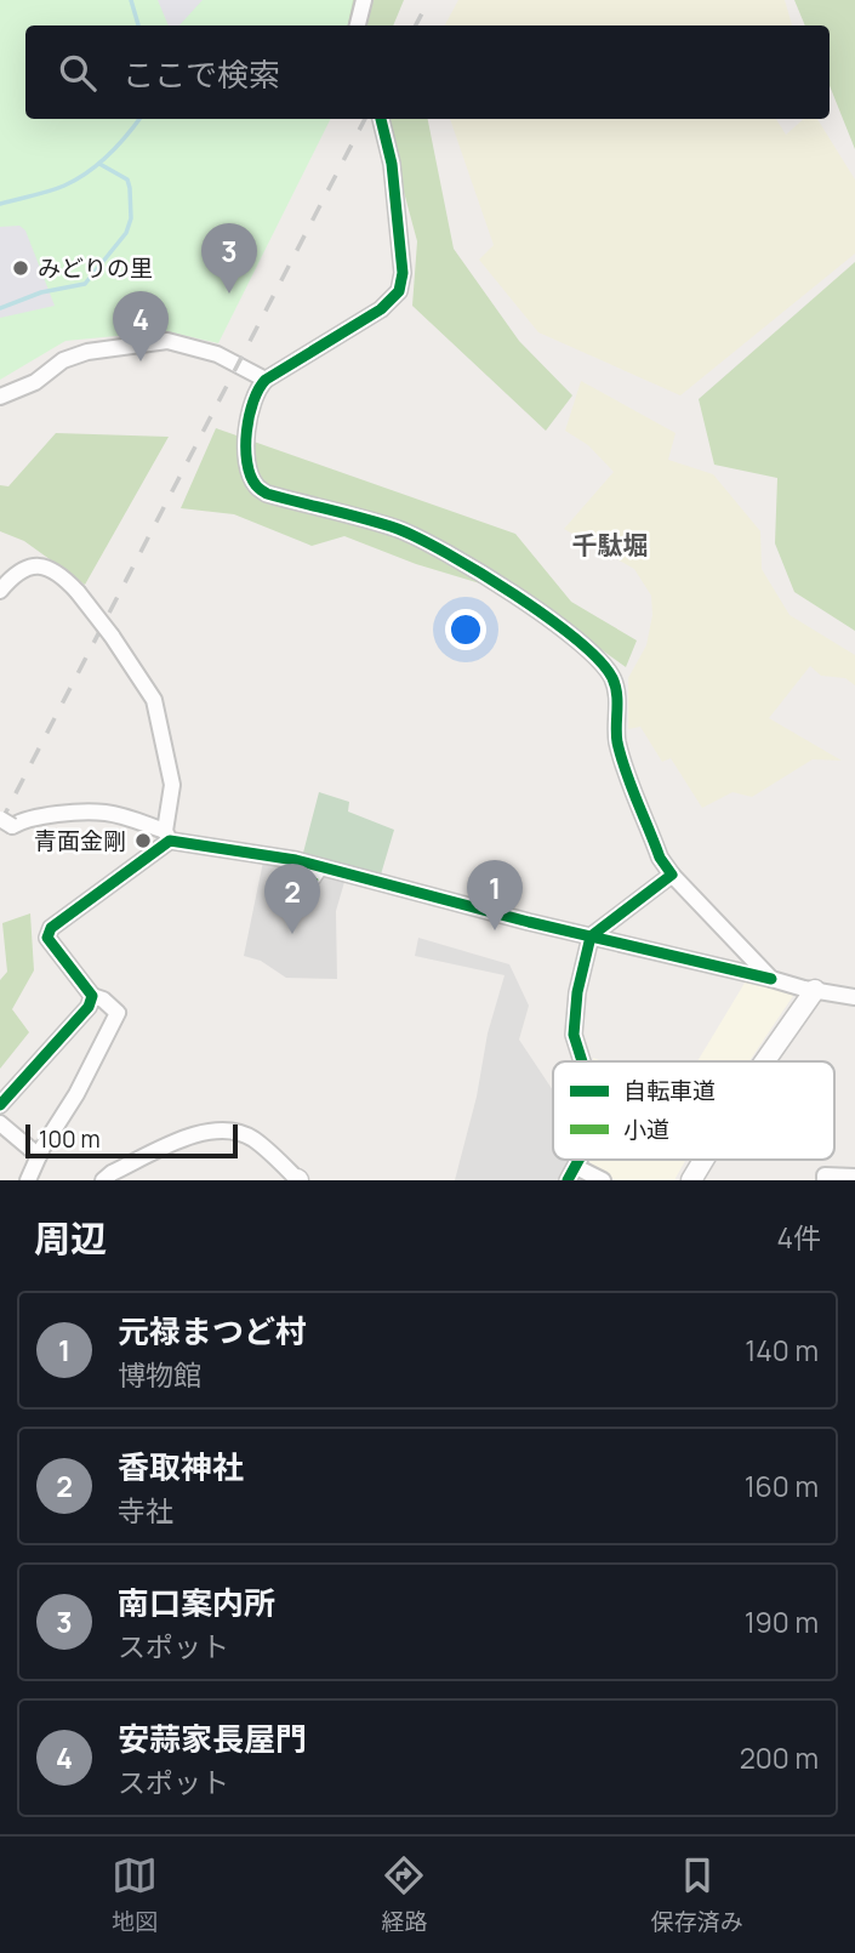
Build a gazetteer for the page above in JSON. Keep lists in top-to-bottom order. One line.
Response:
{"districts":["千駄堀"],"places":["みどりの里","青面金剛"],"legend":["自転車道","小道"],"scale_bar":"100 m","page":{"search":"ここで検索","pins":["3","4","1","2"],"scale":"100 m","heading":["周辺","4件"],"list":[{"mark":"1","name":"元禄まつど村","note":"博物館","value":"140 m"},{"mark":"2","name":"香取神社","note":"寺社","value":"160 m"},{"mark":"3","name":"南口案内所","note":"スポット","value":"190 m"},{"mark":"4","name":"安蒜家長屋門","note":"スポット","value":"200 m"}],"nav":["地図","経路","保存済み"]}}
